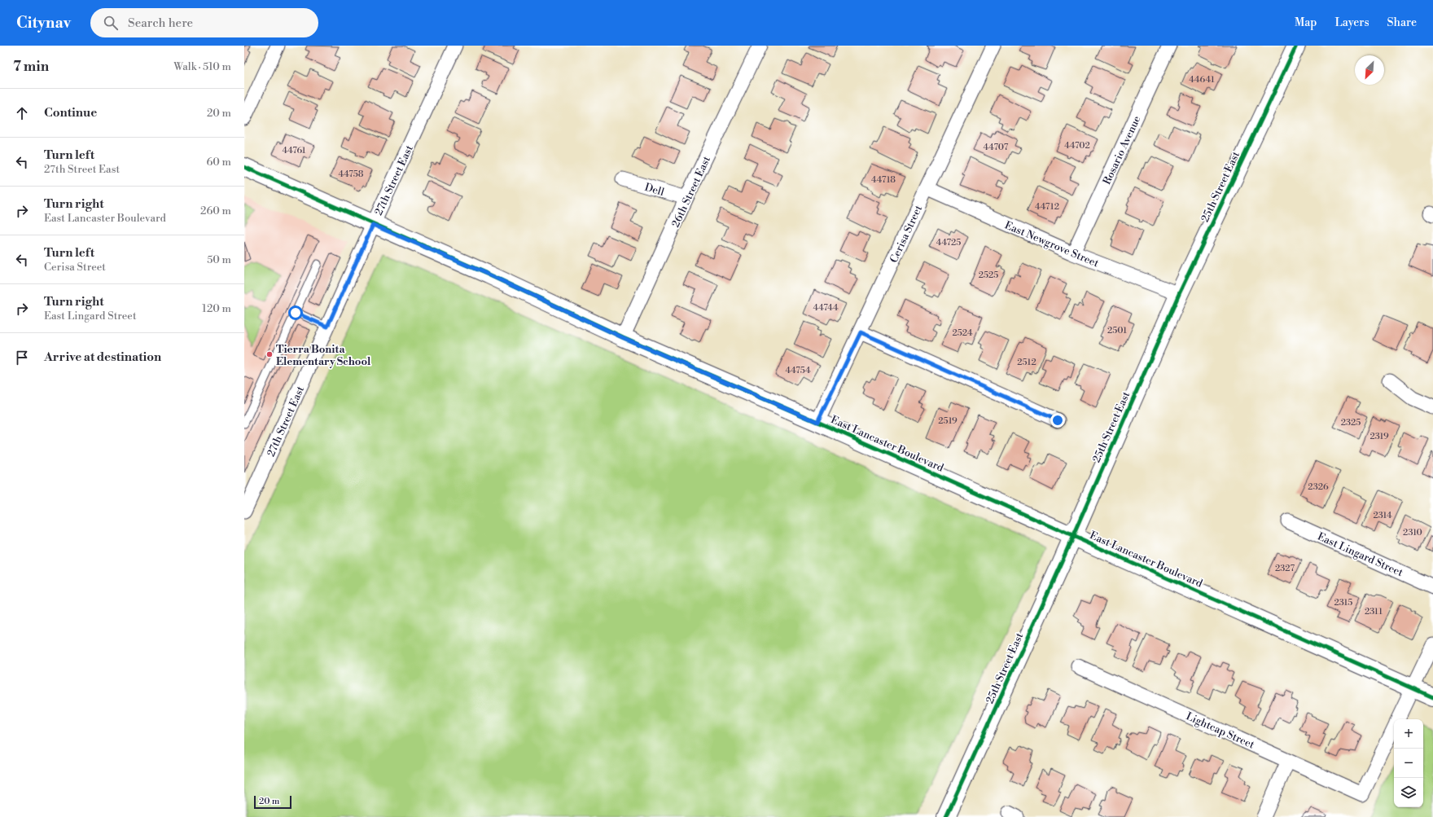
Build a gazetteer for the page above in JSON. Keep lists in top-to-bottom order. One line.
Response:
{"streets":{"main road":["25th Street East","East Lancaster Boulevard"],"street":["Rosario Avenue","27th Street East","Dell","26th Street East","Cerisa Street","East Newgrove Street","East Lingard Street","Lightcap Street"]},"crossings":[["Rosario Avenue","East Newgrove Street"],["27th Street East","East Lancaster Boulevard"],["25th Street East","East Newgrove Street"],["25th Street East","East Lancaster Boulevard"],["Dell","26th Street East"],["26th Street East","East Lancaster Boulevard"],["Cerisa Street","East Newgrove Street"],["Cerisa Street","East Lancaster Boulevard"]],"places":["Tierra Bonita Elementary School"],"house_numbers":["44641","44702","44707","44761","44758","44718","44712","44725","2525","44744","2501","2524","2512","44754","2519","2325","2319","2326","2314","2310","2327","2315","2311"],"scale_bar":"20 m","north":"bottom left","page":{"header":"Citynav","search":"Search here","nav":["Map","Layers","Share"],"heading":["7 min","Walk · 510 m"],"list":[["Continue","20 m"],["Turn left","27th Street East","60 m"],["Turn right","East Lancaster Boulevard","260 m"],["Turn left","Cerisa Street","50 m"],["Turn right","East Lingard Street","120 m"],"Arrive at destination"],"map_buttons":["+","−"],"scale":"20 m"}}
